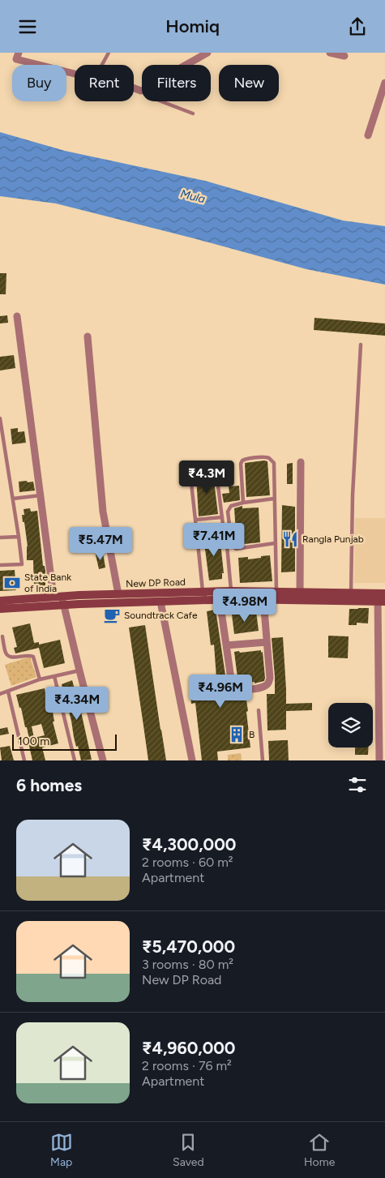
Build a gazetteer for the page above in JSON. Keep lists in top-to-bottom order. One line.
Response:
{"streets":{"main road":["New DP Road"]},"water":["Mula"],"places":{"restaurant":["Rangla Punjab"],"bank":["State Bank of India"],"cafe":["Soundtrack Cafe"],"building":["B"]},"scale_bar":"100 m","page":{"header":"Homiq","chip":["Buy","Rent","Filters","New"],"price":["₹4.3M","₹7.41M","₹5.47M","₹4.98M","₹4.96M","₹4.34M"],"scale":"100 m","heading":"6 homes","list":[{"name":"₹4,300,000","note":"2 rooms · 60 m² · Apartment"},{"name":"₹5,470,000","note":"3 rooms · 80 m² · New DP Road"},{"name":"₹4,960,000","note":"2 rooms · 76 m² · Apartment"}],"tabs":["Map","Saved","Home"]}}
